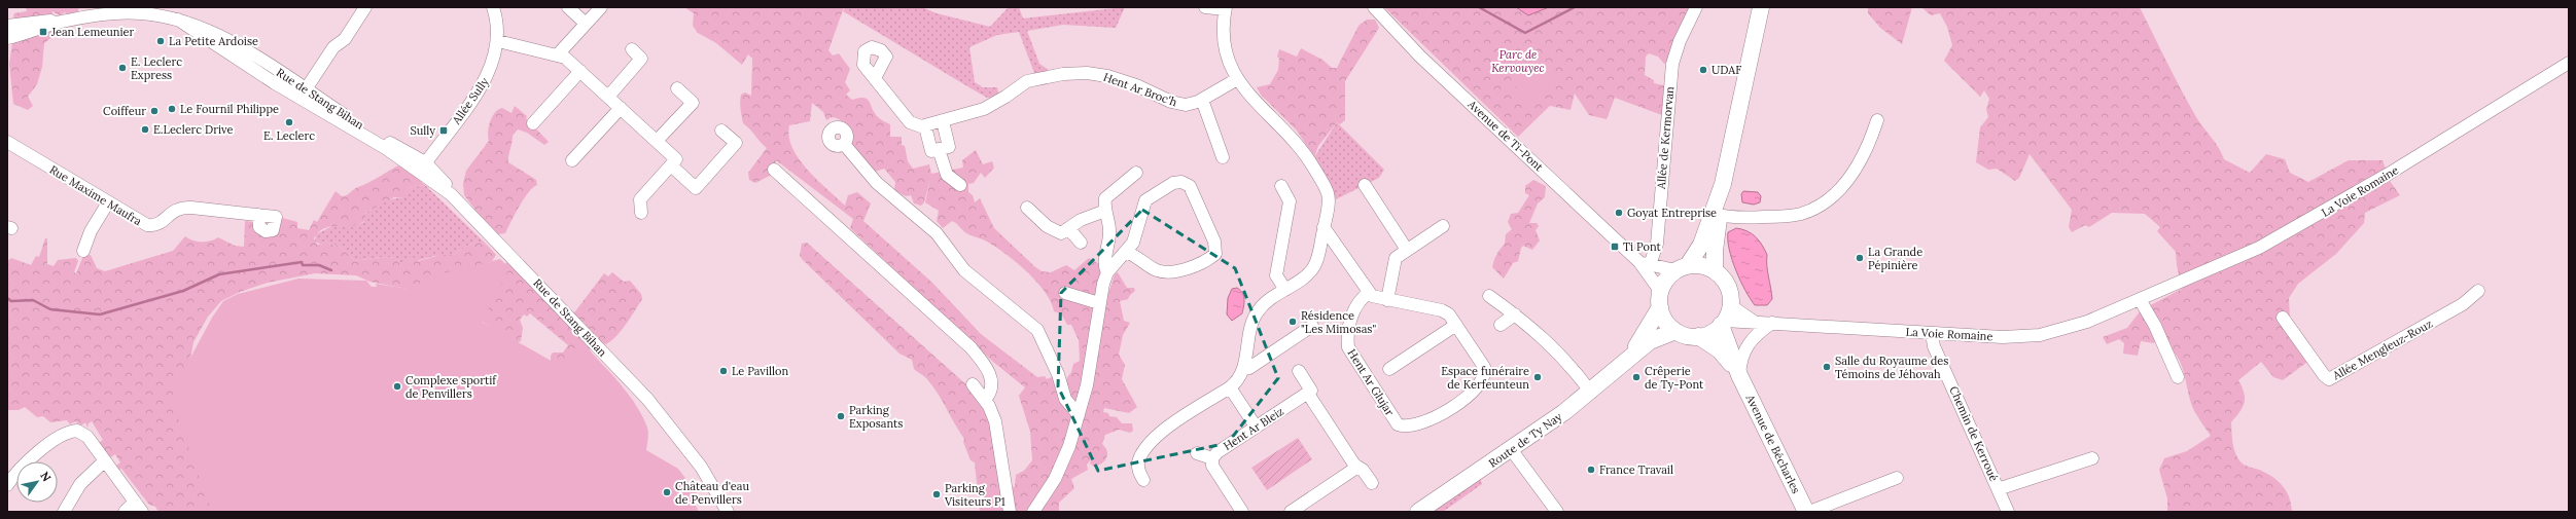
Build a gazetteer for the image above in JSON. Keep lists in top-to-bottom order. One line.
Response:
{"streets":{"main road":["Route de Ty Nay","Avenue de Bécharles"],"street":["Hent Ar Broc'h","Rue de Stang Bihan","Allée Sully","Avenue de Ti-Pont","Allée de Kermorvan","La Voie Romaine","Rue Maxime Maufra","Allée Mengleuz-Rouz","Hent Ar Glujar","Hent Ar Bleiz","Chemin de Kerroué"]},"crossings":[["Rue de Stang Bihan","Allée Sully"],["Avenue de Ti-Pont","Allée de Kermorvan"],["Avenue de Ti-Pont","La Voie Romaine"],["Avenue de Ti-Pont","Route de Ty Nay"],["Avenue de Ti-Pont","Avenue de Bécharles"],["La Voie Romaine","Chemin de Kerroué"],["La Voie Romaine","Route de Ty Nay"],["La Voie Romaine","Avenue de Bécharles"],["Route de Ty Nay","Avenue de Bécharles"]],"parks":["Parc de Kervouyec"],"places":{"transit":["Jean Lemeunier","Sully","Ti Pont"],"other":["La Petite Ardoise","E. Leclerc Express","UDAF","Le Fournil Philippe","Coiffeur","E. Leclerc","E.Leclerc Drive","Goyat Entreprise","La Grande Pépinière","Résidence \"Les Mimosas\"","Salle du Royaume des Témoins de Jéhovah","Le Pavillon","Espace funéraire de Kerfeunteun","Crêperie de Ty-Pont","Complexe sportif de Penvillers","Parking Exposants","France Travail","Château d'eau de Penvillers","Parking Visiteurs P1"]},"north":"top right"}
